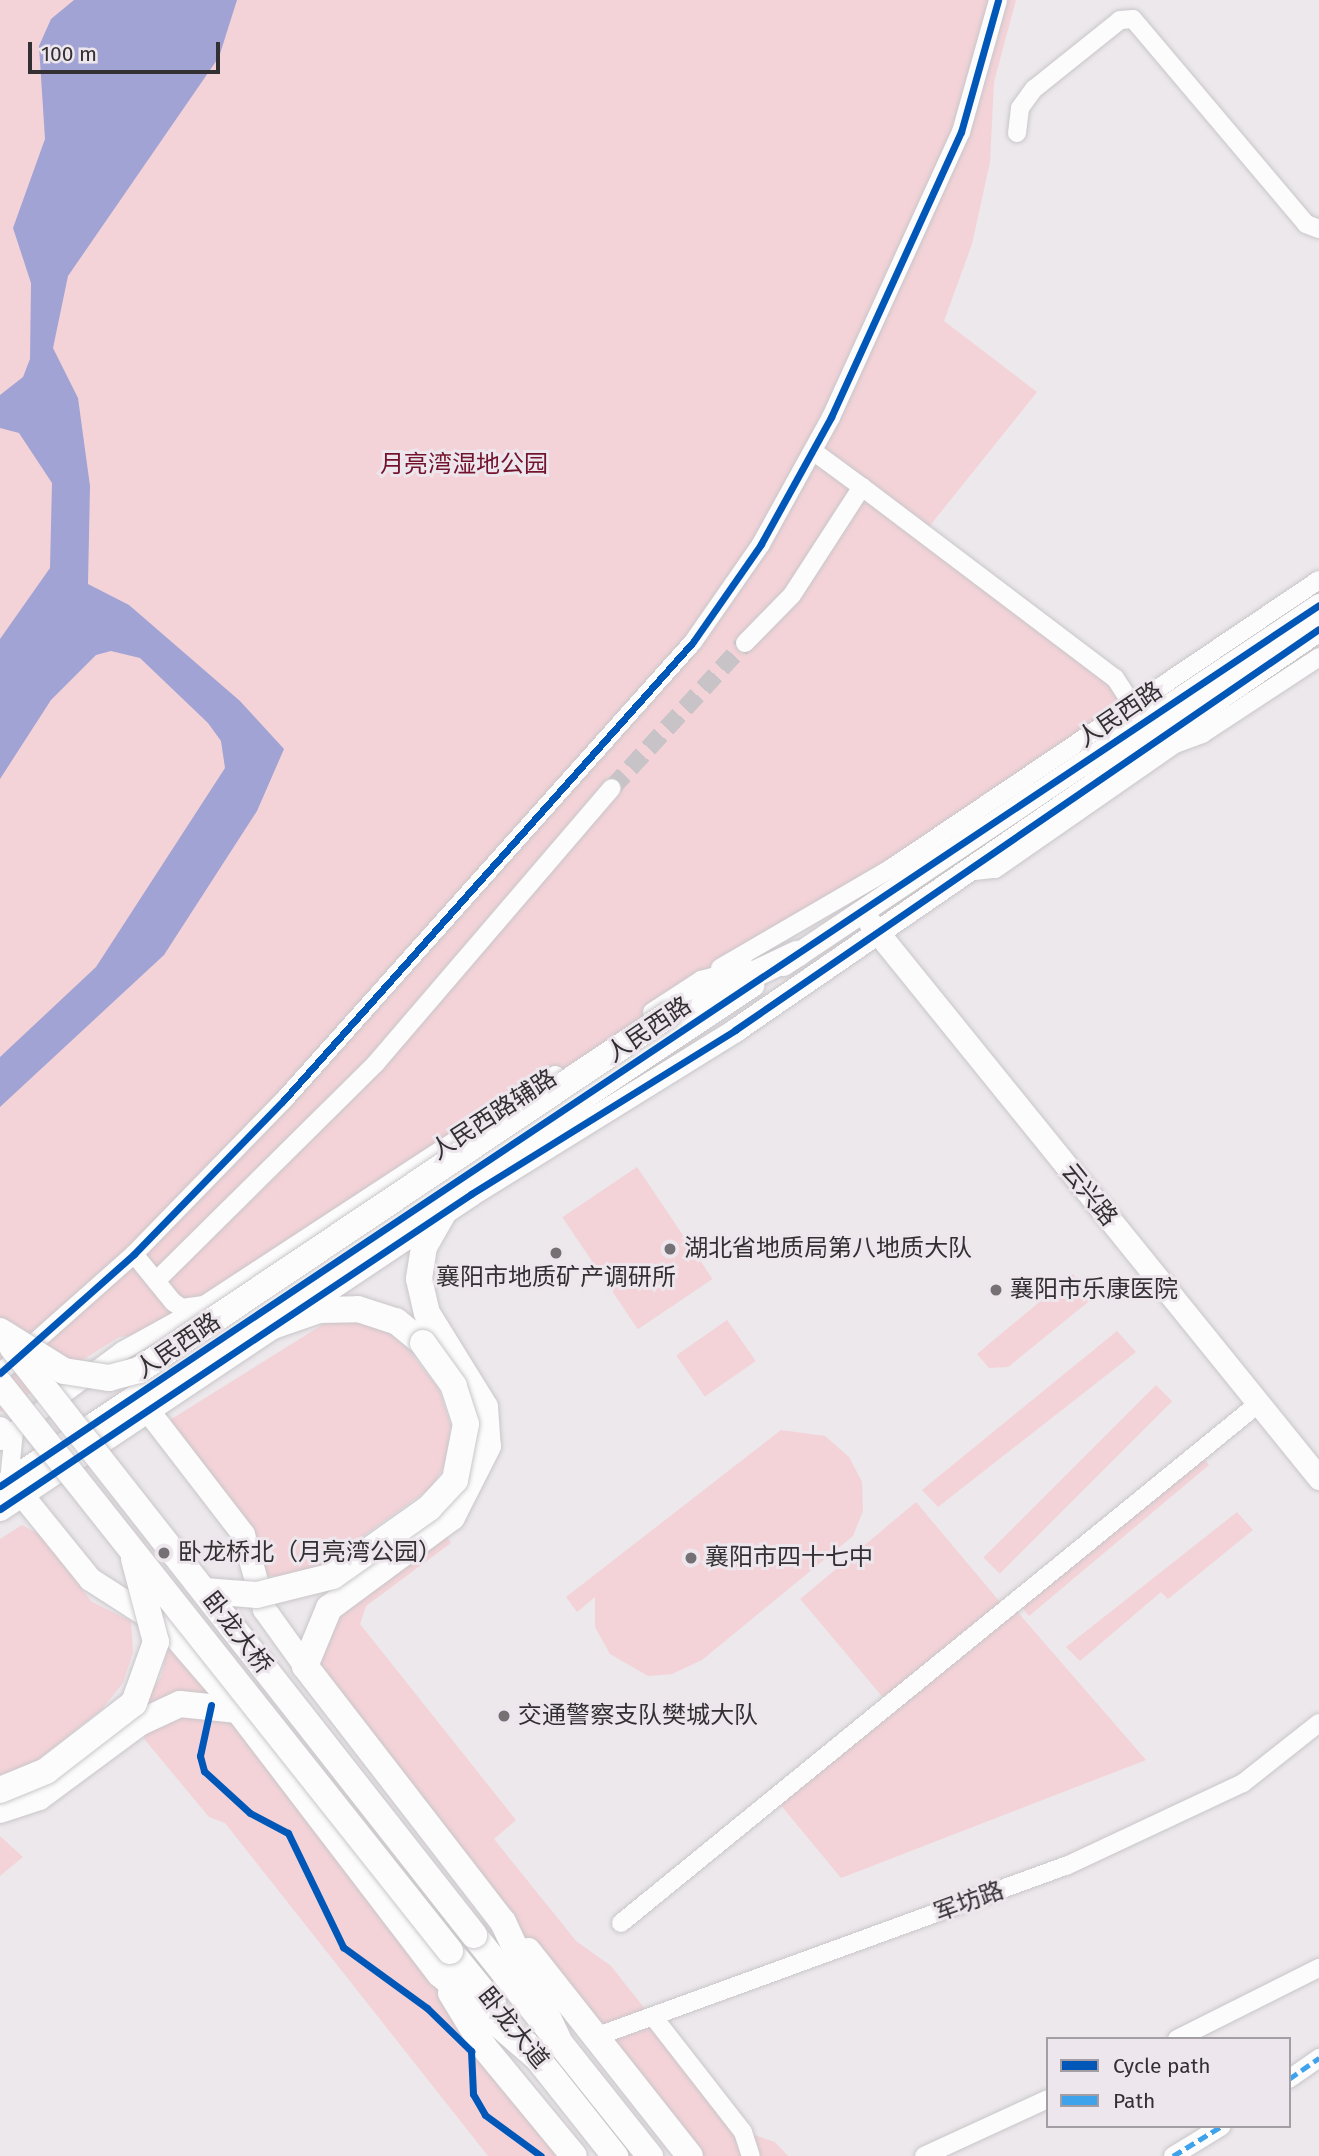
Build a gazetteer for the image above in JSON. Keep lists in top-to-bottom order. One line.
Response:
{"streets":{"highway":["卧龙大桥","卧龙大道"],"main road":["人民西路","云兴路"],"street":["人民西路辅路","军坊路"]},"crossings":[["人民西路","人民西路辅路"],["人民西路","云兴路"],["卧龙大桥","卧龙大道"]],"parks":["月亮湾湿地公园"],"places":["湖北省地质局第八地质大队","襄阳市地质矿产调研所","襄阳市乐康医院","卧龙桥北（月亮湾公园）","襄阳市四十七中","交通警察支队樊城大队"],"legend":["Cycle path","Path"],"scale_bar":"100 m"}
